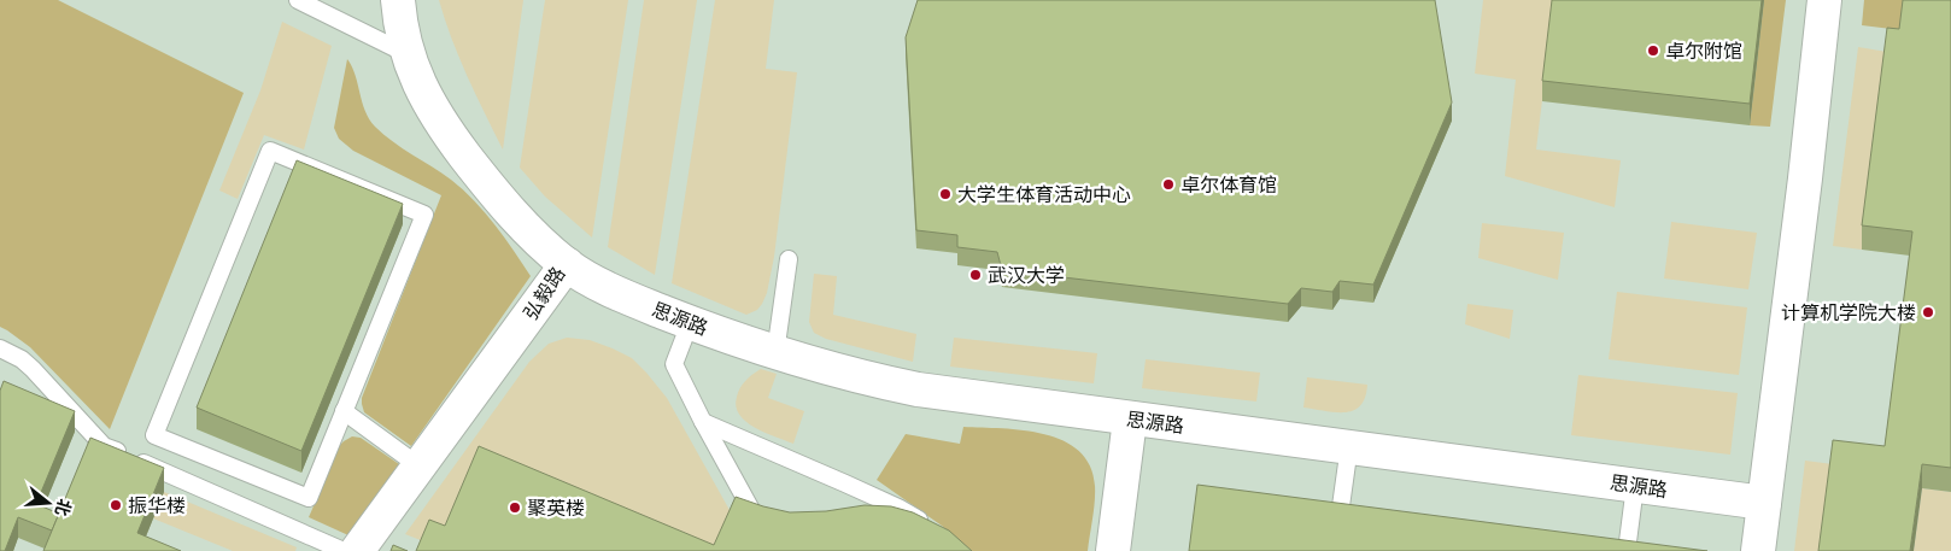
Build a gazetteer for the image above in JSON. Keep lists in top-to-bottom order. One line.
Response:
{"streets":{"street":["弘毅路","思源路"]},"crossings":[["弘毅路","思源路"]],"places":["卓尔附馆","卓尔体育馆","大学生体育活动中心","武汉大学","计算机学院大楼","振华楼","聚英楼"],"north":"right"}
